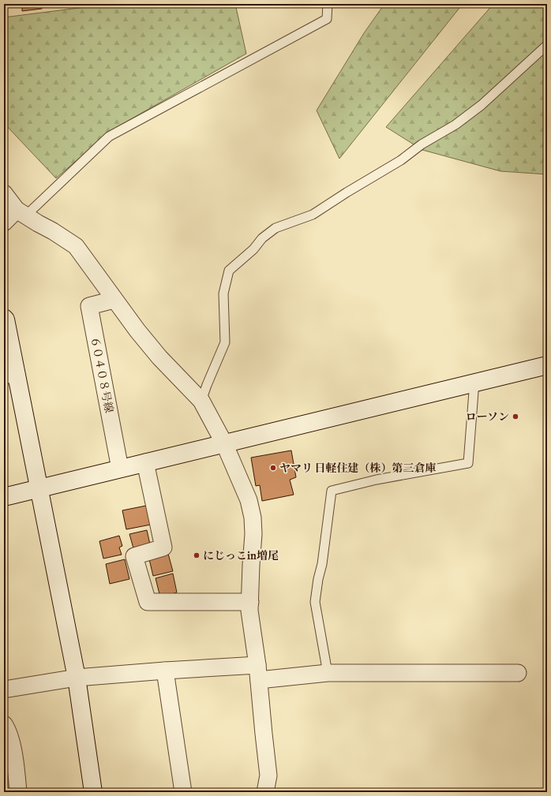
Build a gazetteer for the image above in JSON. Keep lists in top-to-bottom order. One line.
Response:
{"streets":{"street":["６０４０８号線"]},"places":["ローソン","ヤマリ 日軽住建（株）第三倉庫","にじっこin増尾"]}
